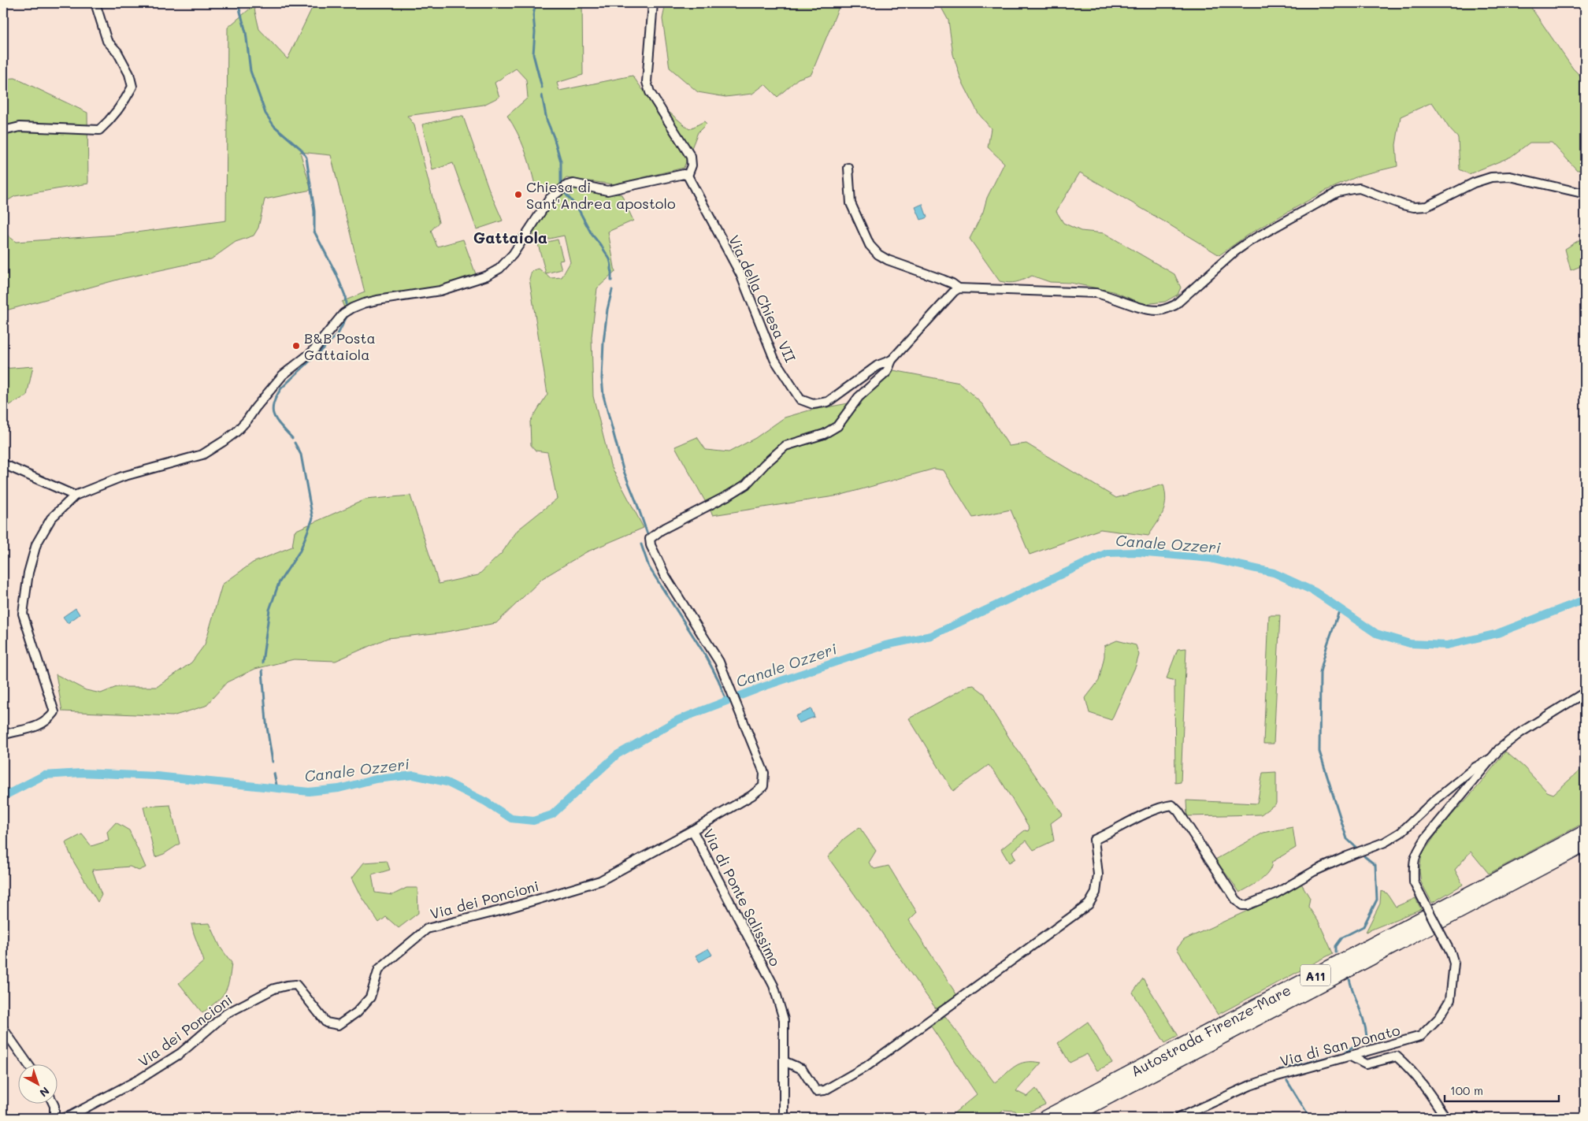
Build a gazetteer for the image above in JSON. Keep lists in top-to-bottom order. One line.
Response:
{"streets":{"highway":["A11","Autostrada Firenze-Mare"],"street":["Via della Chiesa VII","Via di Ponte Salissimo","Via dei Poncioni","Via di San Donato"]},"crossings":[["Via della Chiesa VII","Via di Ponte Salissimo"],["Via di Ponte Salissimo","Via dei Poncioni"]],"districts":["Gattaiola"],"water":["Canale Ozzeri"],"places":["Chiesa di Sant'Andrea apostolo","B&B Posta Gattaiola"],"scale_bar":"100 m","north":"bottom right"}
